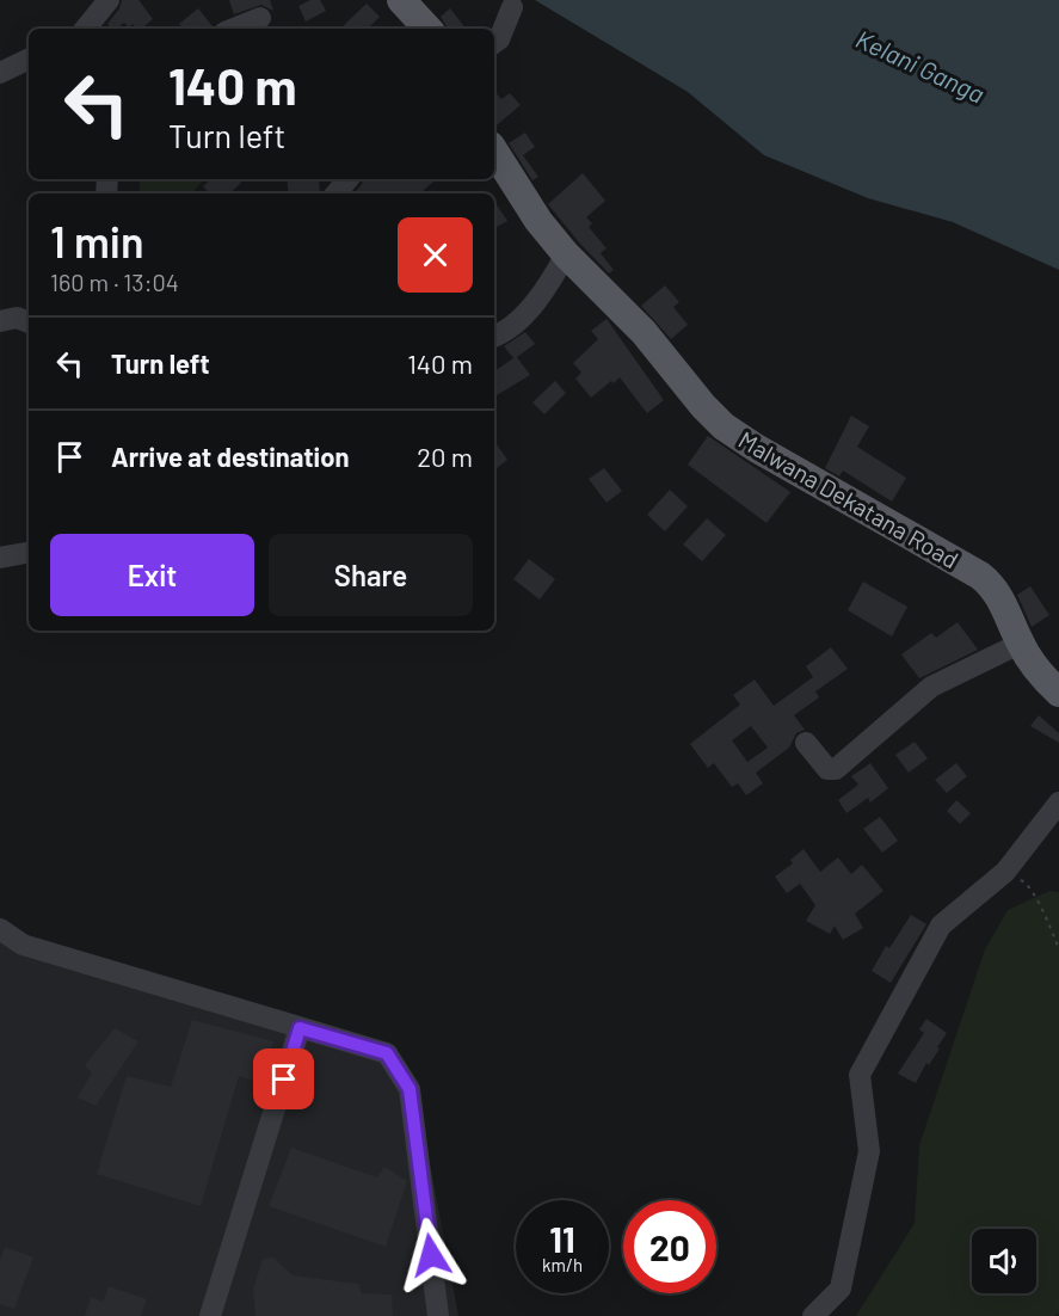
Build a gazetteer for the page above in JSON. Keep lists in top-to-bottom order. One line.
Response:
{"streets":{"main road":["Malwana Dekatana Road"]},"water":["Kelani Ganga"],"page":{"turn":["140 m","Turn left"],"heading":["1 min","160 m · 13:04"],"list":[{"name":"Turn left","value":"140 m"},{"name":"Arrive at destination","value":"20 m"}],"buttons":["Exit","Share"],"speed":"11 km/h","limit":"20"}}
